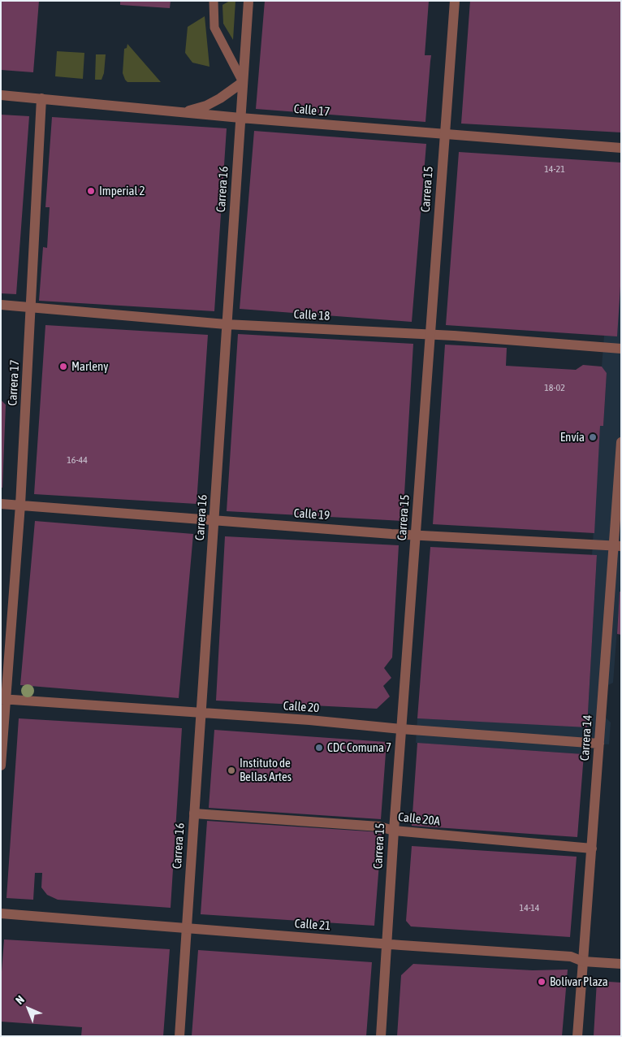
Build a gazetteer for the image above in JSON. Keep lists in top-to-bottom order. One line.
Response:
{"streets":{"street":["Calle 17","Carrera 16","Carrera 15","Calle 18","Carrera 17","Calle 19","Calle 20","Carrera 14","Calle 20A","Calle 21"]},"crossings":[["Calle 17","Carrera 16"],["Calle 17","Carrera 15"],["Calle 17","Carrera 17"],["Carrera 16","Calle 18"],["Carrera 16","Calle 19"],["Carrera 16","Calle 20"],["Carrera 16","Calle 20A"],["Carrera 16","Calle 21"],["Carrera 15","Calle 18"],["Carrera 15","Calle 19"],["Carrera 15","Calle 20"],["Carrera 15","Calle 20A"],["Carrera 15","Calle 21"],["Calle 18","Carrera 17"],["Carrera 17","Calle 19"],["Carrera 17","Calle 20"],["Calle 19","Carrera 14"],["Calle 20","Carrera 14"],["Carrera 14","Calle 20A"],["Carrera 14","Calle 21"]],"places":["Imperial 2","Marleny","Envía","CDC Comuna 7","Instituto de Bellas Artes","Bolívar Plaza"],"house_numbers":["14-21","18-02","16-44","14-14"],"north":"top left"}
